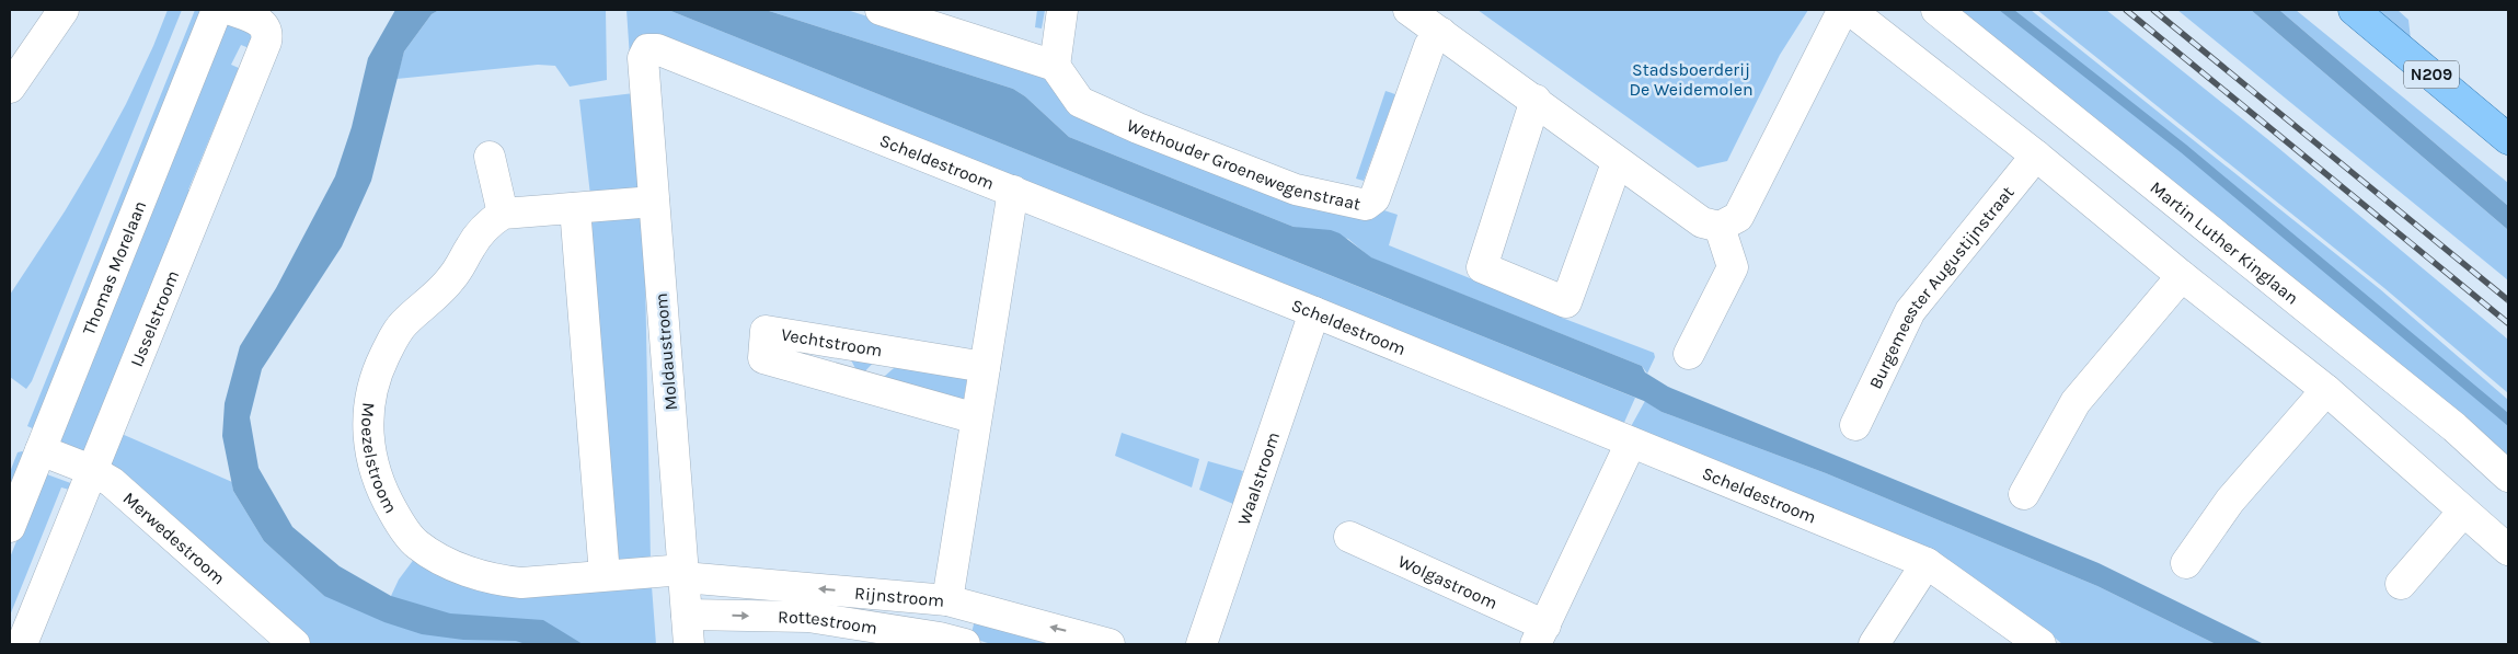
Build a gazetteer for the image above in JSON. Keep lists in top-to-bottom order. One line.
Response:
{"streets":{"main road":["N209"],"street":["Scheldestroom","Wethouder Groenewegenstraat","Martin Luther Kinglaan","Thomas Morelaan","Burgemeester Augustijnstraat","IJsselstroom","Vechtstroom","Moldaustroom","Moezelstroom","Waalstroom","Merwedestroom","Wolgastroom","Rijnstroom","Rottestroom"]},"crossings":[["Scheldestroom","Moldaustroom"],["Scheldestroom","Waalstroom"],["Scheldestroom","Wolgastroom"],["Thomas Morelaan","Merwedestroom"],["IJsselstroom","Merwedestroom"],["Moldaustroom","Moezelstroom"],["Moldaustroom","Rijnstroom"],["Moldaustroom","Rottestroom"],["Moezelstroom","Rijnstroom"]],"one_way":["Rijnstroom","Rottestroom"],"parks":["Stadsboerderij De Weidemolen"]}
